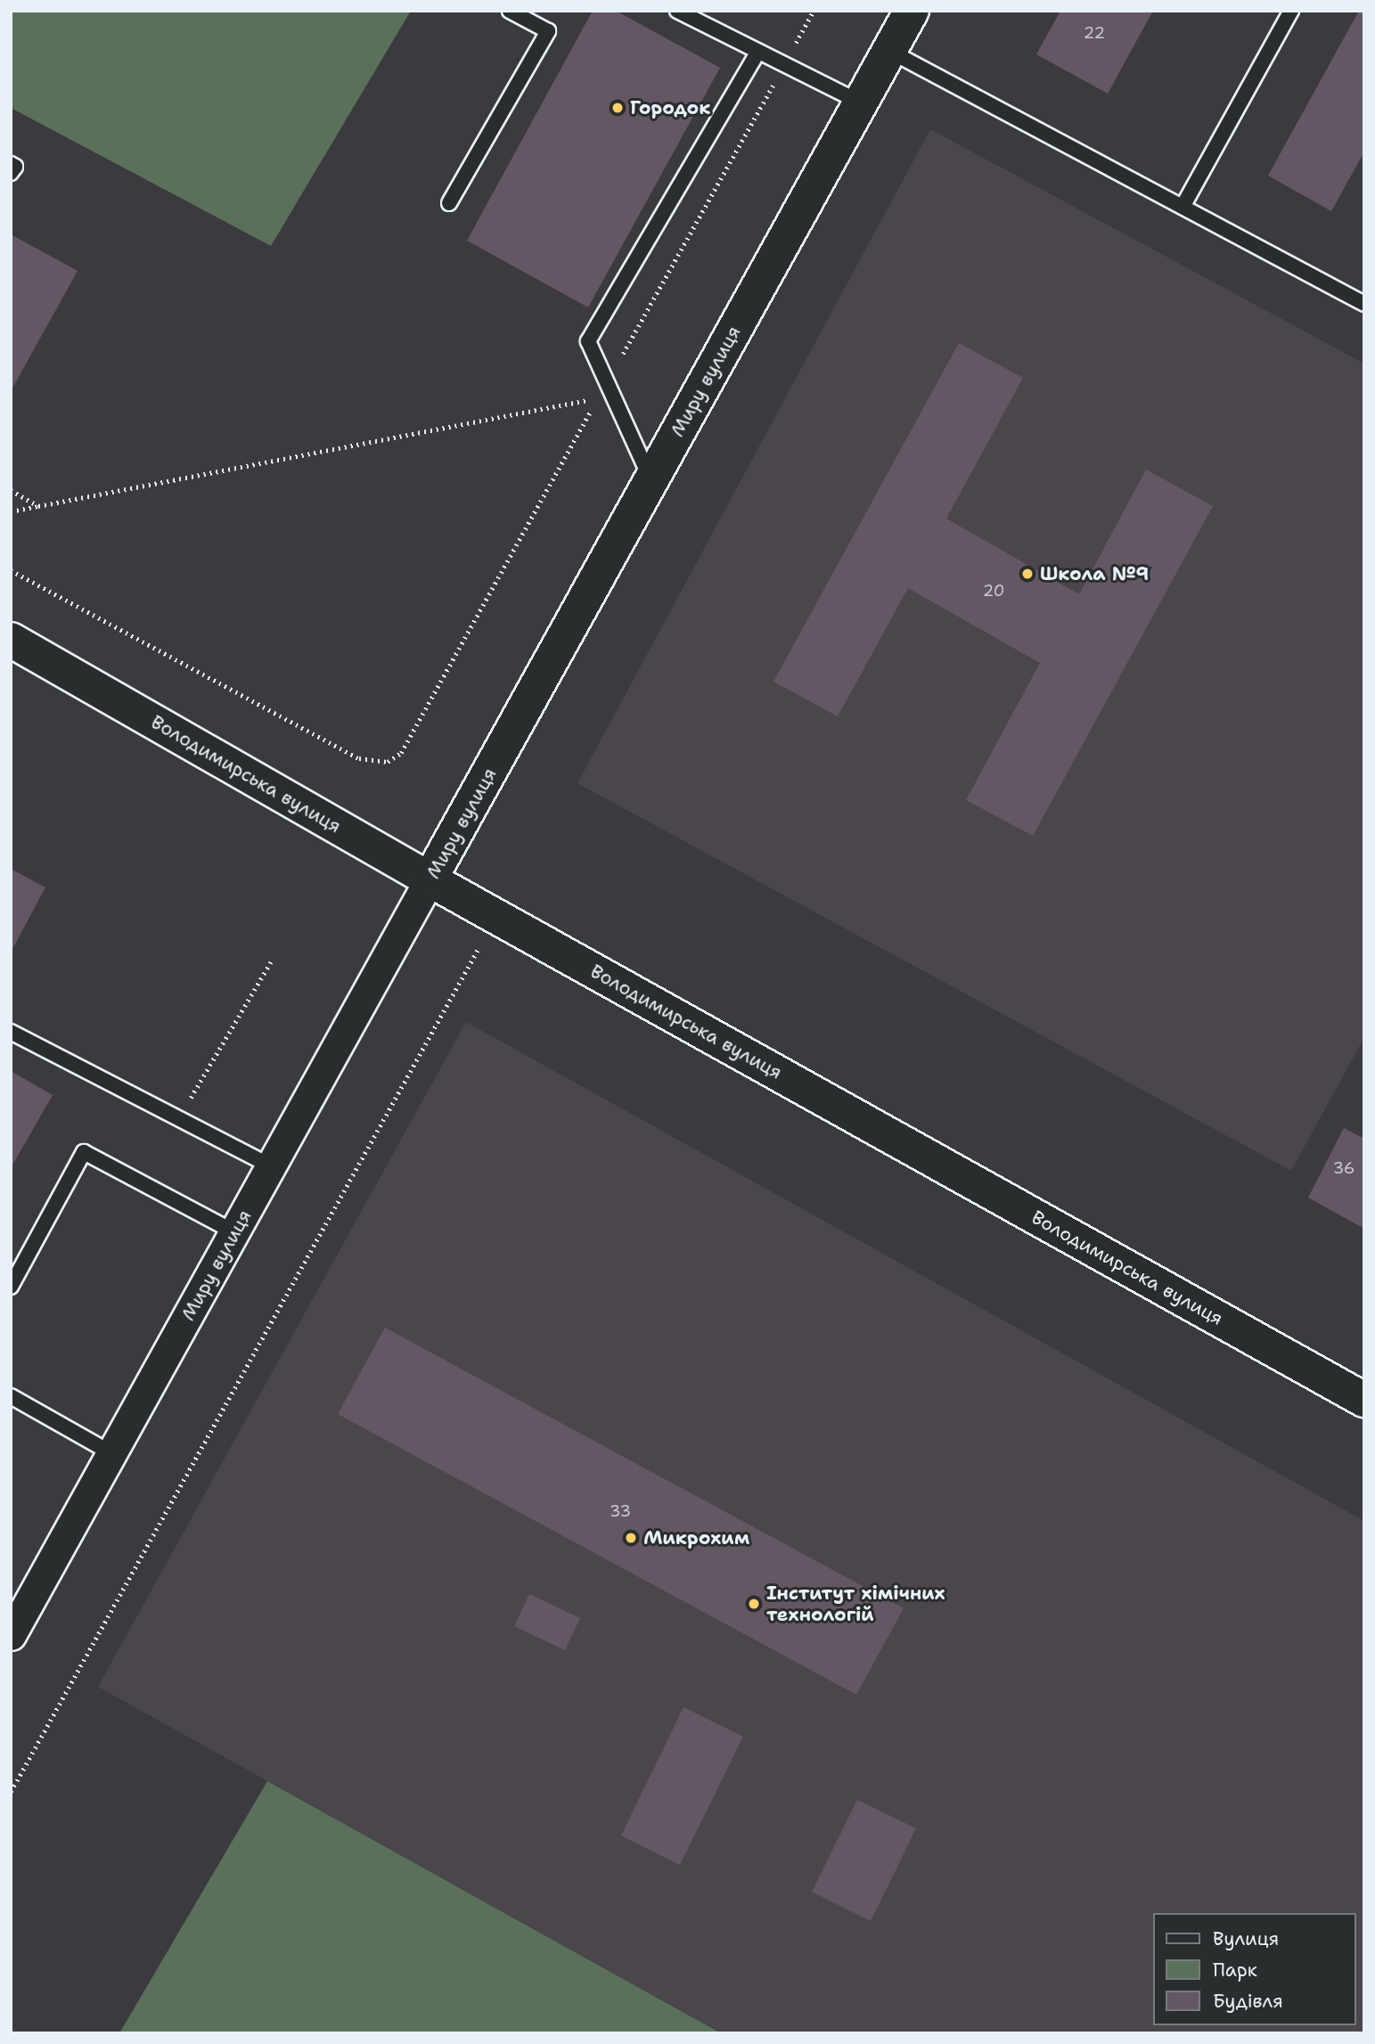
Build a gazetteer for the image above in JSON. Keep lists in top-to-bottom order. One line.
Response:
{"streets":{"street":["Миру вулиця","Володимирська вулиця"]},"crossings":[["Миру вулиця","Володимирська вулиця"]],"places":["Городок","Школа №9","Микрохим","Інститут хімічних технологій"],"house_numbers":["22","20","36","33"],"legend":["Вулиця","Парк","Будівля"]}
